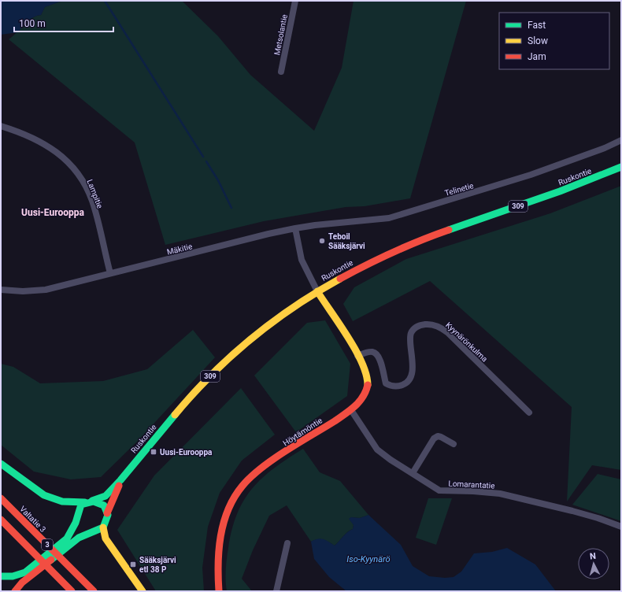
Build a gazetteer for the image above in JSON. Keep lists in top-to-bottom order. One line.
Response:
{"streets":{"main road":["Ruskontie","309","Höytämöntie","Valtatie 3","3"],"street":["Metsolantie","Telinetie","Lampitie","Mäkitie","Kyynärönkulma","Lomarantatie"]},"crossings":[["Ruskontie","309"],["Ruskontie","Höytämöntie"],["Telinetie","Mäkitie"],["Lampitie","Mäkitie"],["Kyynärönkulma","Höytämöntie"],["Höytämöntie","Lomarantatie"]],"districts":["Uusi-Eurooppa"],"water":["Iso-Kyynärö"],"places":{"other":["Teboil Sääksjärvi"],"transit":["Uusi-Eurooppa","Sääksjärvi etl 38 P"]},"legend":["Fast","Slow","Jam"],"scale_bar":"100 m","north":"top"}
